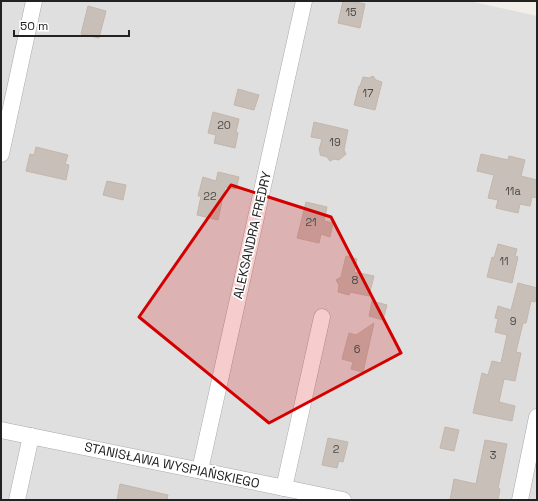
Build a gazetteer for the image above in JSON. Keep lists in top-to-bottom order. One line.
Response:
{"streets":{"street":["ALEKSANDRA FREDRY","STANISŁAWA WYSPIAŃSKIEGO"]},"crossings":[["ALEKSANDRA FREDRY","STANISŁAWA WYSPIAŃSKIEGO"]],"house_numbers":["15","17","20","19","11a","22","21","11","8","9","6","2","3"],"scale_bar":"50 m"}
